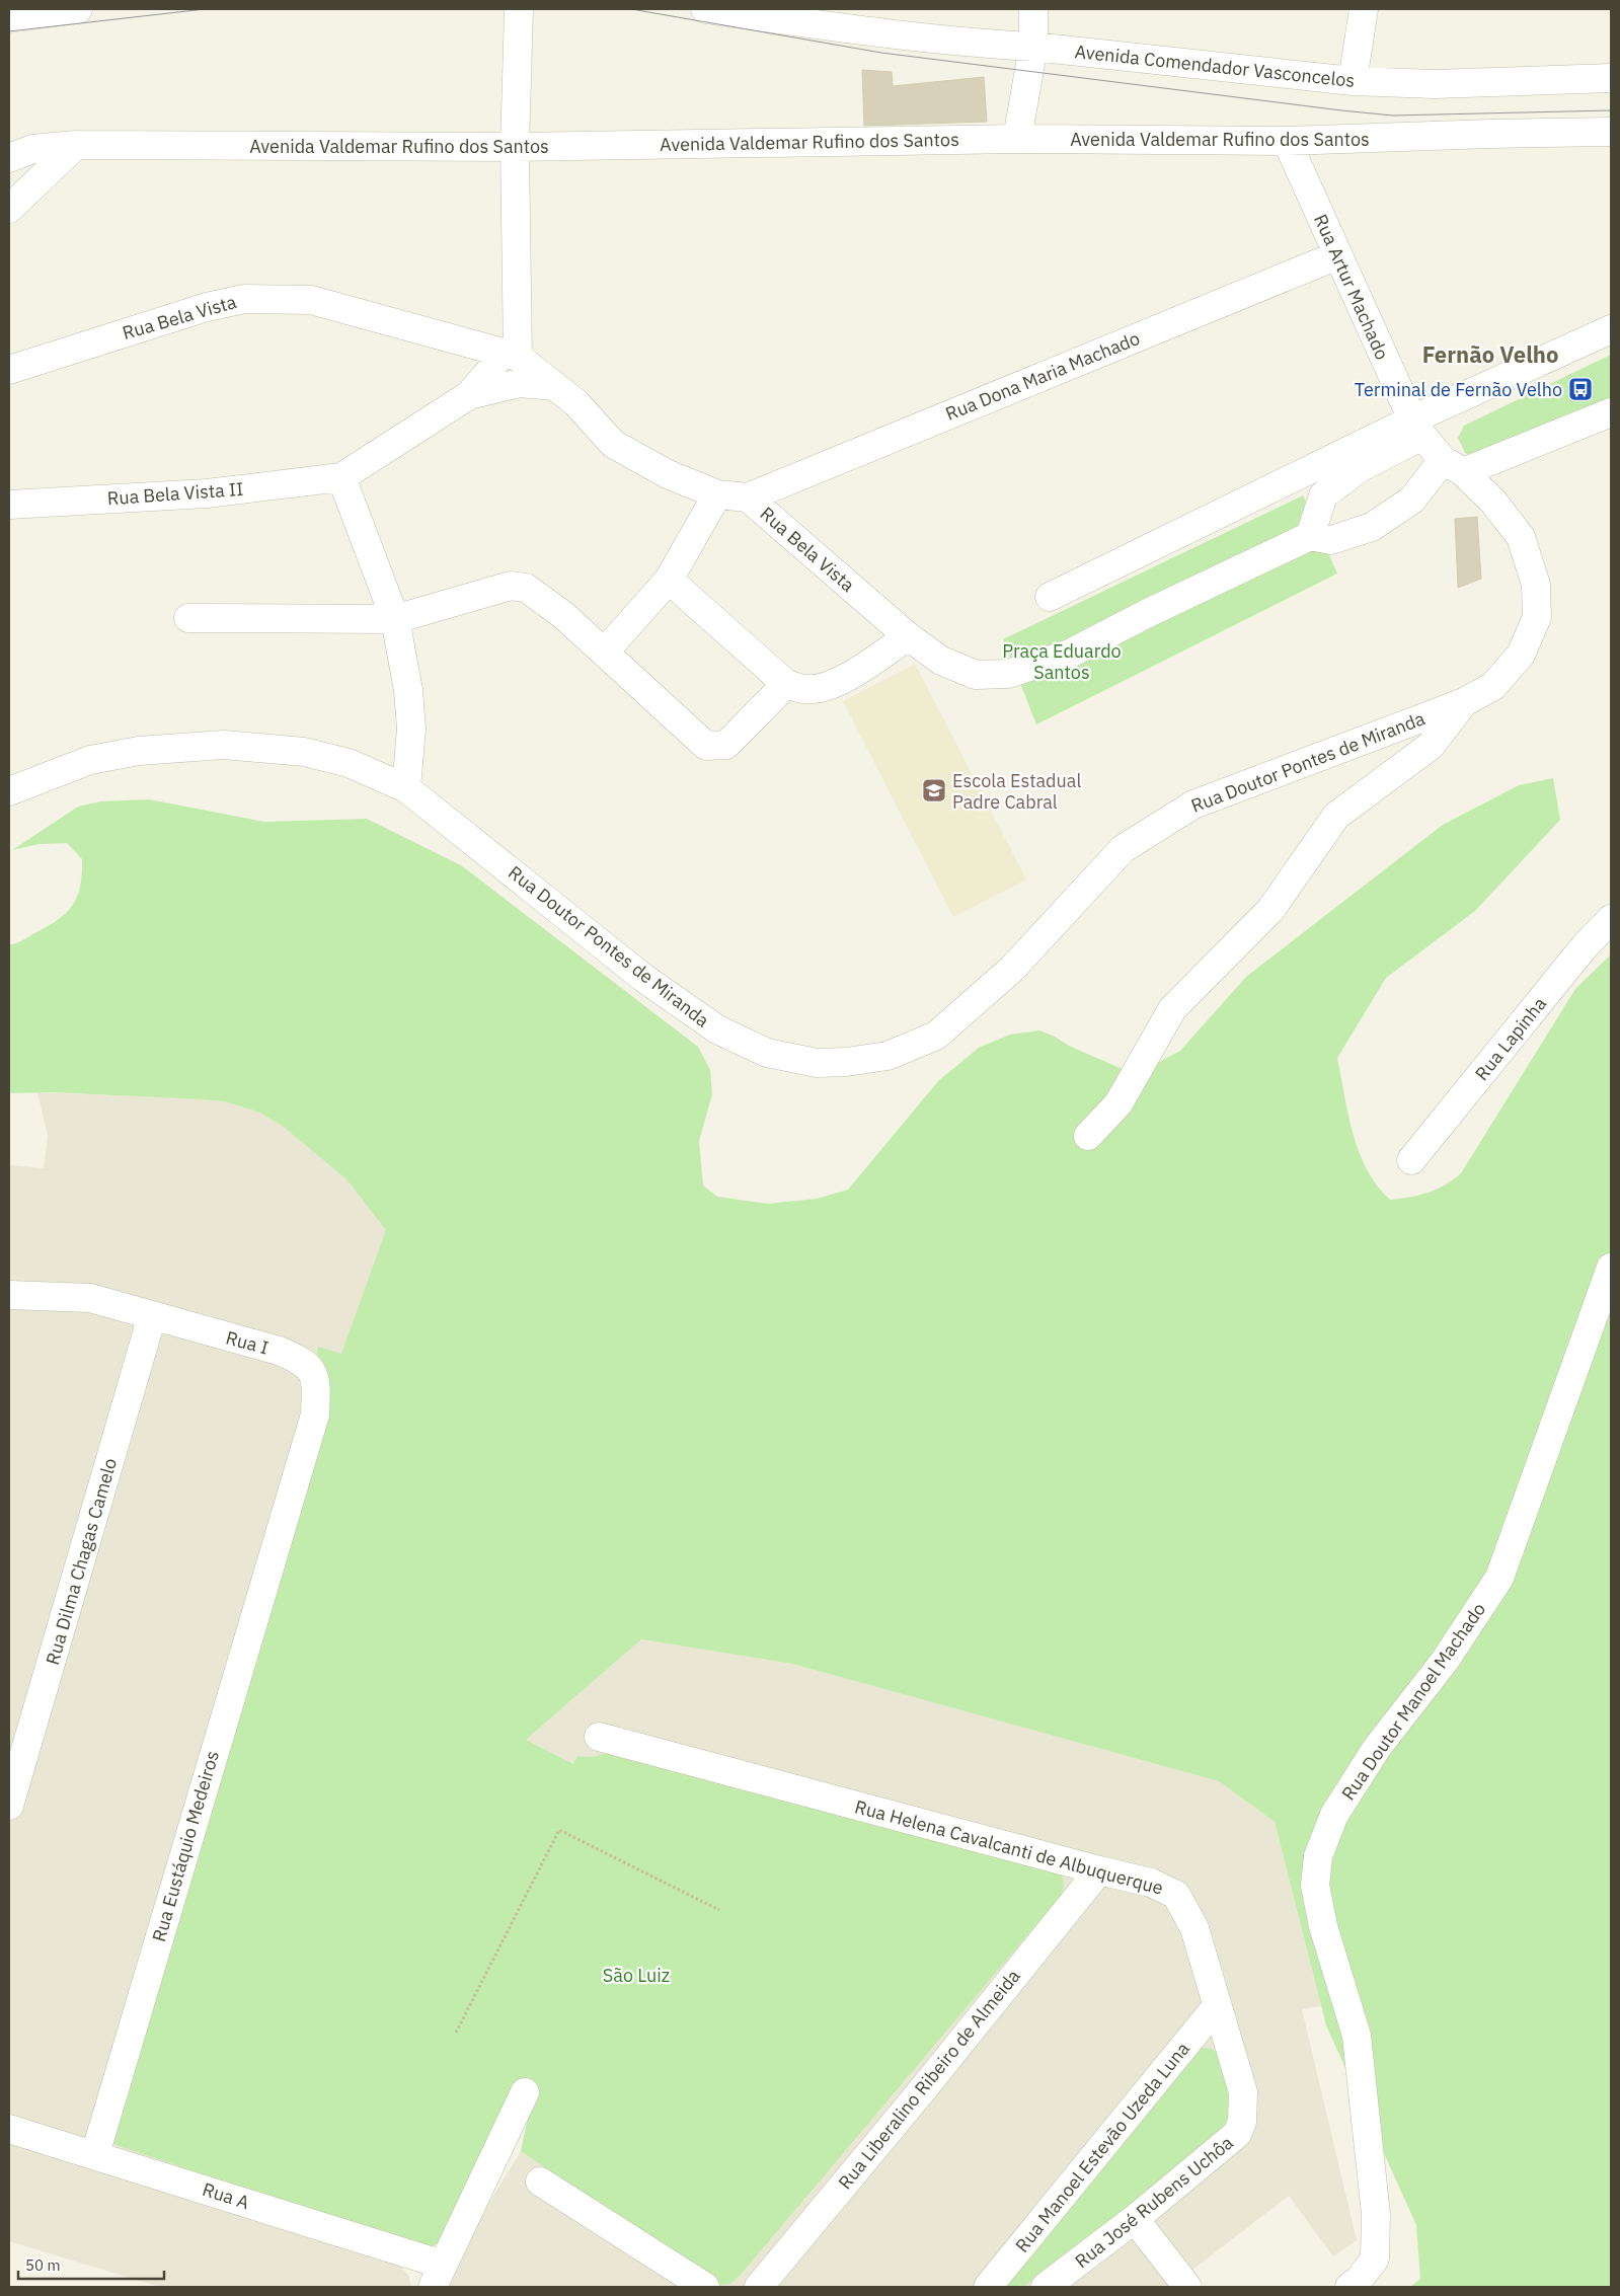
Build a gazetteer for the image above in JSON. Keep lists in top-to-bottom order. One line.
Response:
{"streets":{"street":["Avenida Comendador Vasconcelos","Avenida Valdemar Rufino dos Santos","Rua Artur Machado","Rua Bela Vista","Rua Dona Maria Machado","Rua Bela Vista II","Rua Doutor Pontes de Miranda","Rua Lapinha","Rua I","Rua Dilma Chagas Camelo","Rua Doutor Manoel Machado","Rua Eustáquio Medeiros","Rua Helena Cavalcanti de Albuquerque","Rua Liberalino Ribeiro de Almeida","Rua Manoel Estevão Uzeda Luna","Rua A","Rua José Rubens Uchôa"]},"crossings":[["Avenida Valdemar Rufino dos Santos","Rua Artur Machado"],["Rua Artur Machado","Rua Dona Maria Machado"],["Rua Artur Machado","Rua Doutor Pontes de Miranda"],["Rua Bela Vista","Rua Dona Maria Machado"],["Rua I","Rua Dilma Chagas Camelo"],["Rua I","Rua Eustáquio Medeiros"],["Rua Eustáquio Medeiros","Rua A"],["Rua Helena Cavalcanti de Albuquerque","Rua Liberalino Ribeiro de Almeida"],["Rua Helena Cavalcanti de Albuquerque","Rua Manoel Estevão Uzeda Luna"],["Rua Helena Cavalcanti de Albuquerque","Rua José Rubens Uchôa"]],"districts":["Fernão Velho"],"parks":["Praça Eduardo Santos","São Luiz"],"places":{"bus stop":["Terminal de Fernão Velho"],"school or university":["Escola Estadual Padre Cabral"]},"scale_bar":"50 m"}
